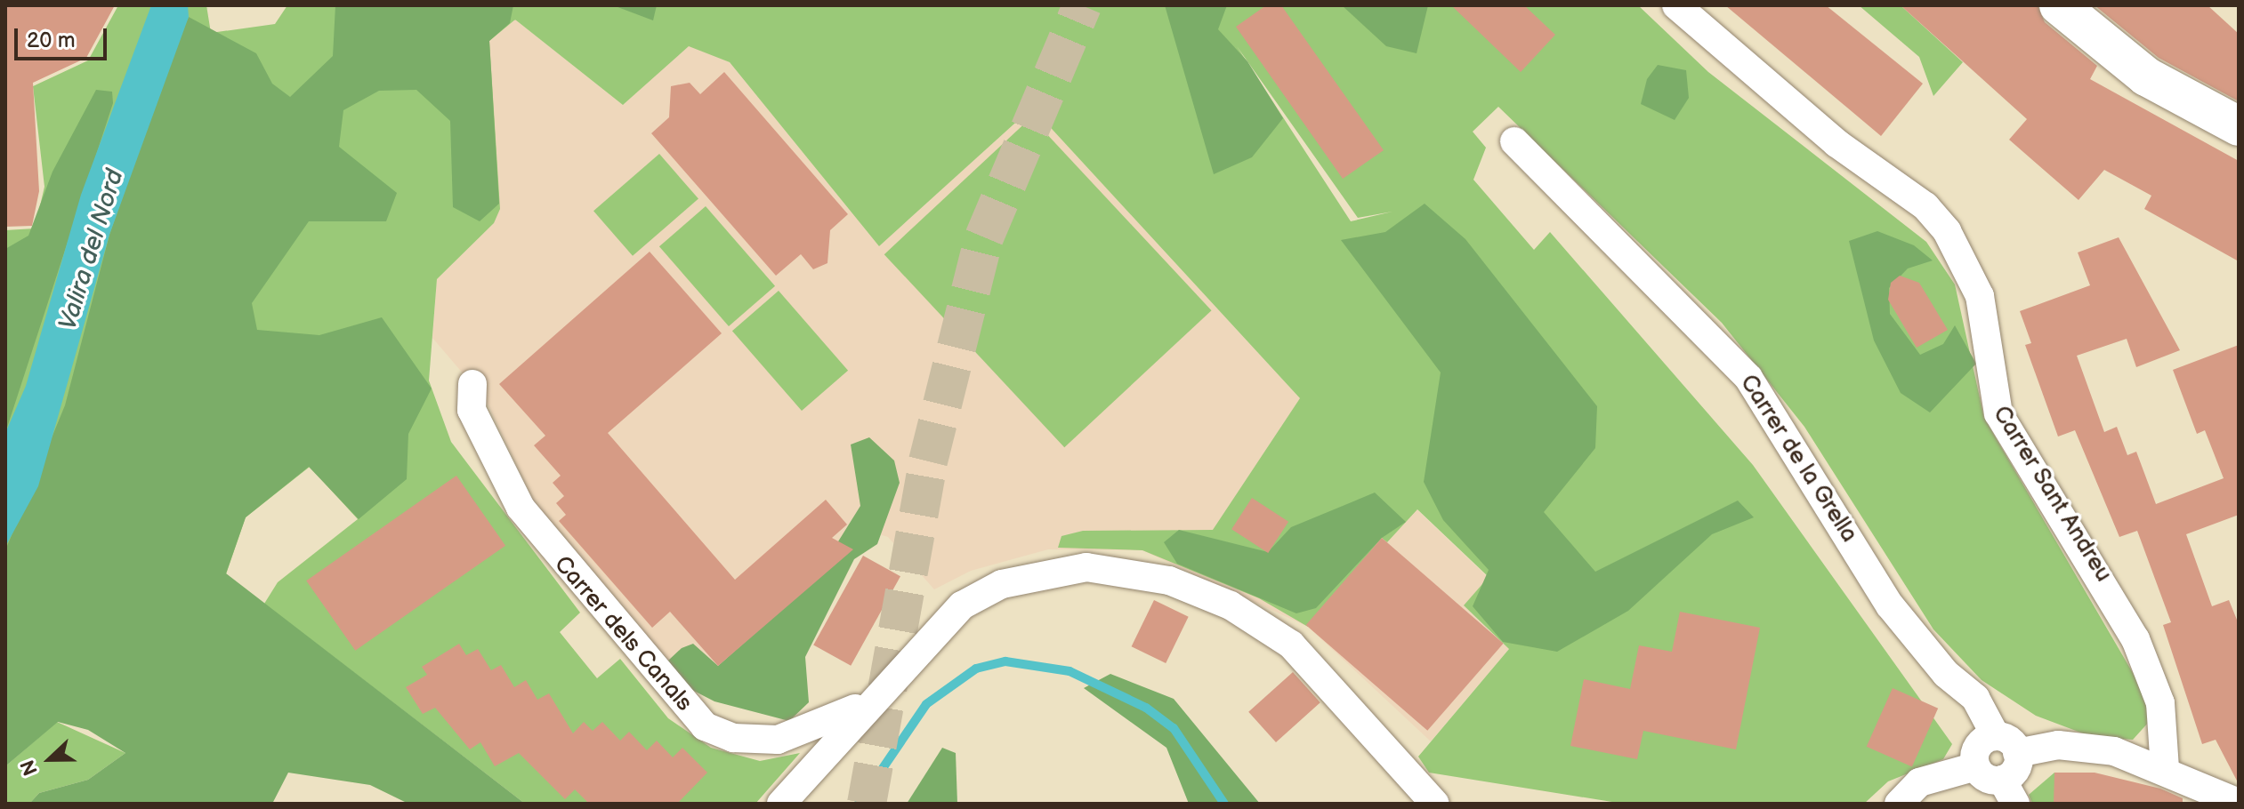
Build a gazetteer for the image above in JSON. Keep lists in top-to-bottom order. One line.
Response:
{"streets":{"street":["Carrer de la Grella","Carrer Sant Andreu","Carrer dels Canals"]},"water":["Valira del Nord"],"scale_bar":"20 m","north":"left"}
